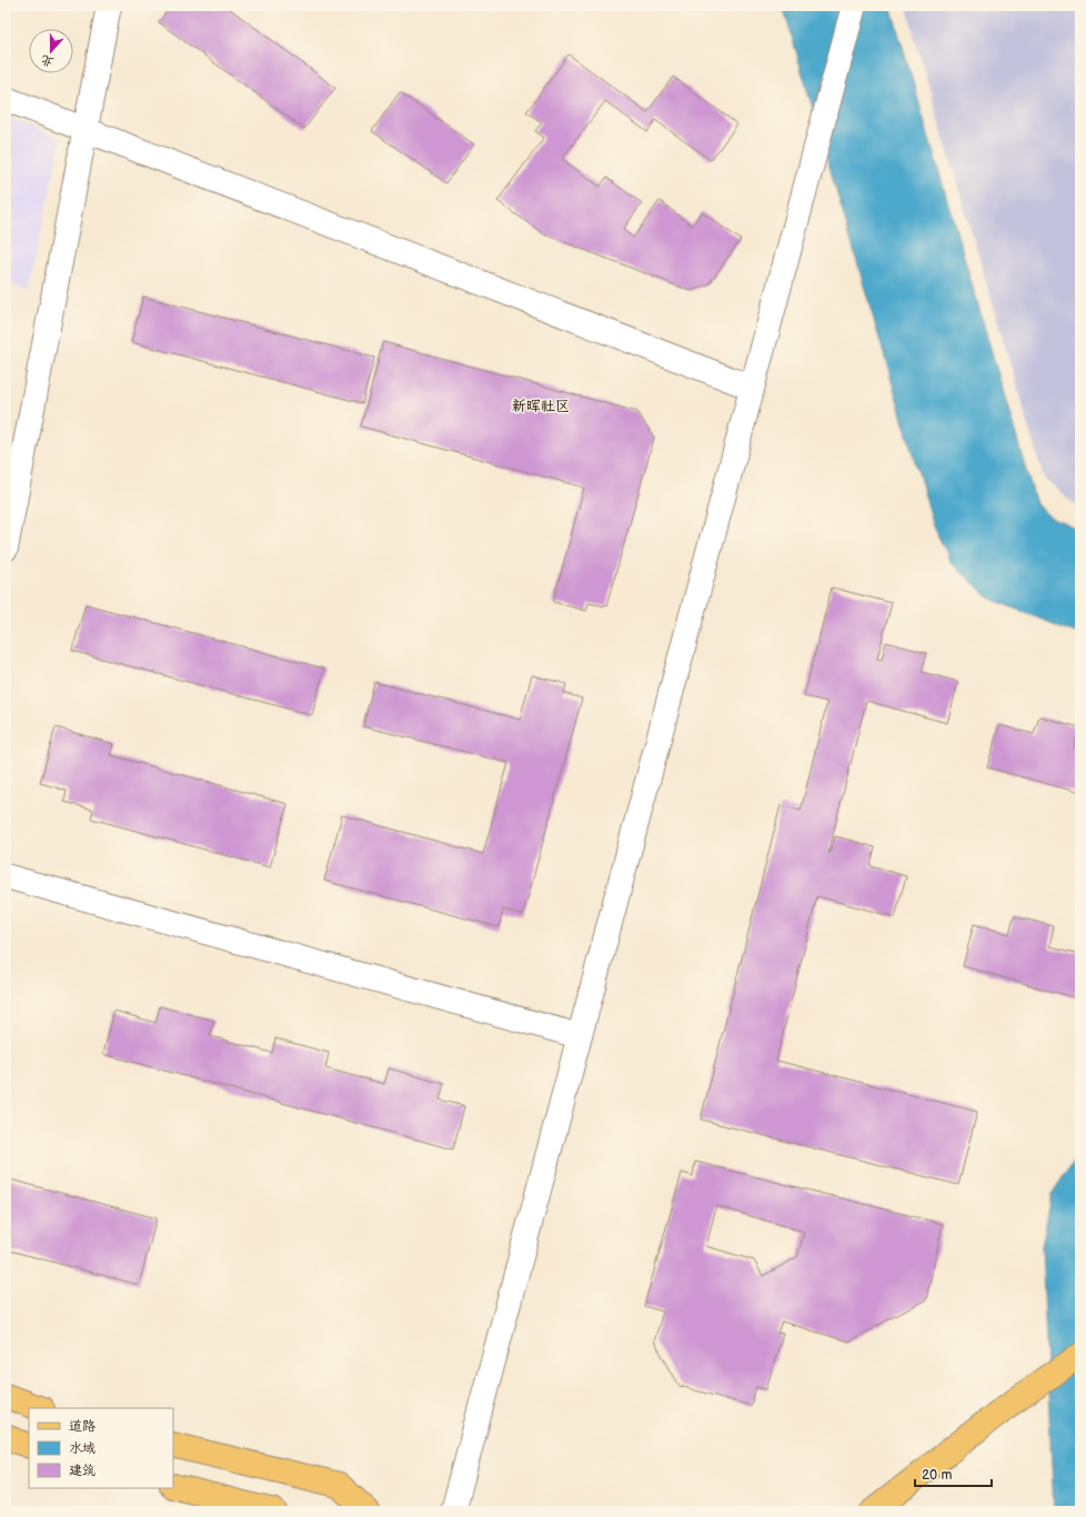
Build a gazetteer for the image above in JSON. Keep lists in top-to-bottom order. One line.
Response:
{"districts":["新晖社区"],"legend":["道路","水域","建筑"],"scale_bar":"20 m","north":"bottom"}
